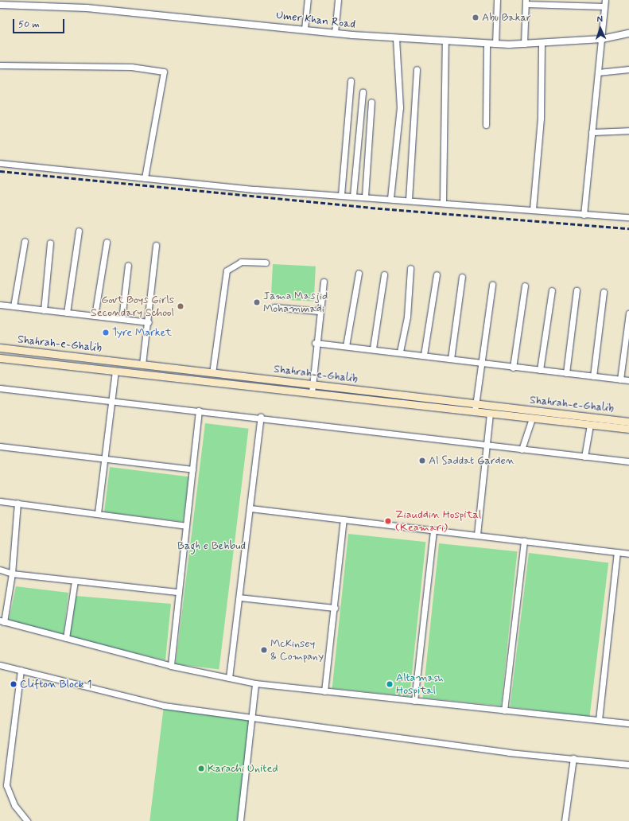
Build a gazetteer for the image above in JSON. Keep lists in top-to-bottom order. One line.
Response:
{"streets":{"main road":["Shahrah-e-Ghalib"],"street":["Umer Khan Road"]},"parks":["Bagh e Behbud"],"places":["Abu Bakar","Jama Masjid Mohammadi","Govt Boys Girls Secondary School","Tyre Market","Al Saddat Garden","Ziauddin Hospital (Keamari)","McKinsey & Company","Clifton Block 1","Altamash Hospital","Karachi United"],"scale_bar":"50 m","north":"top"}
